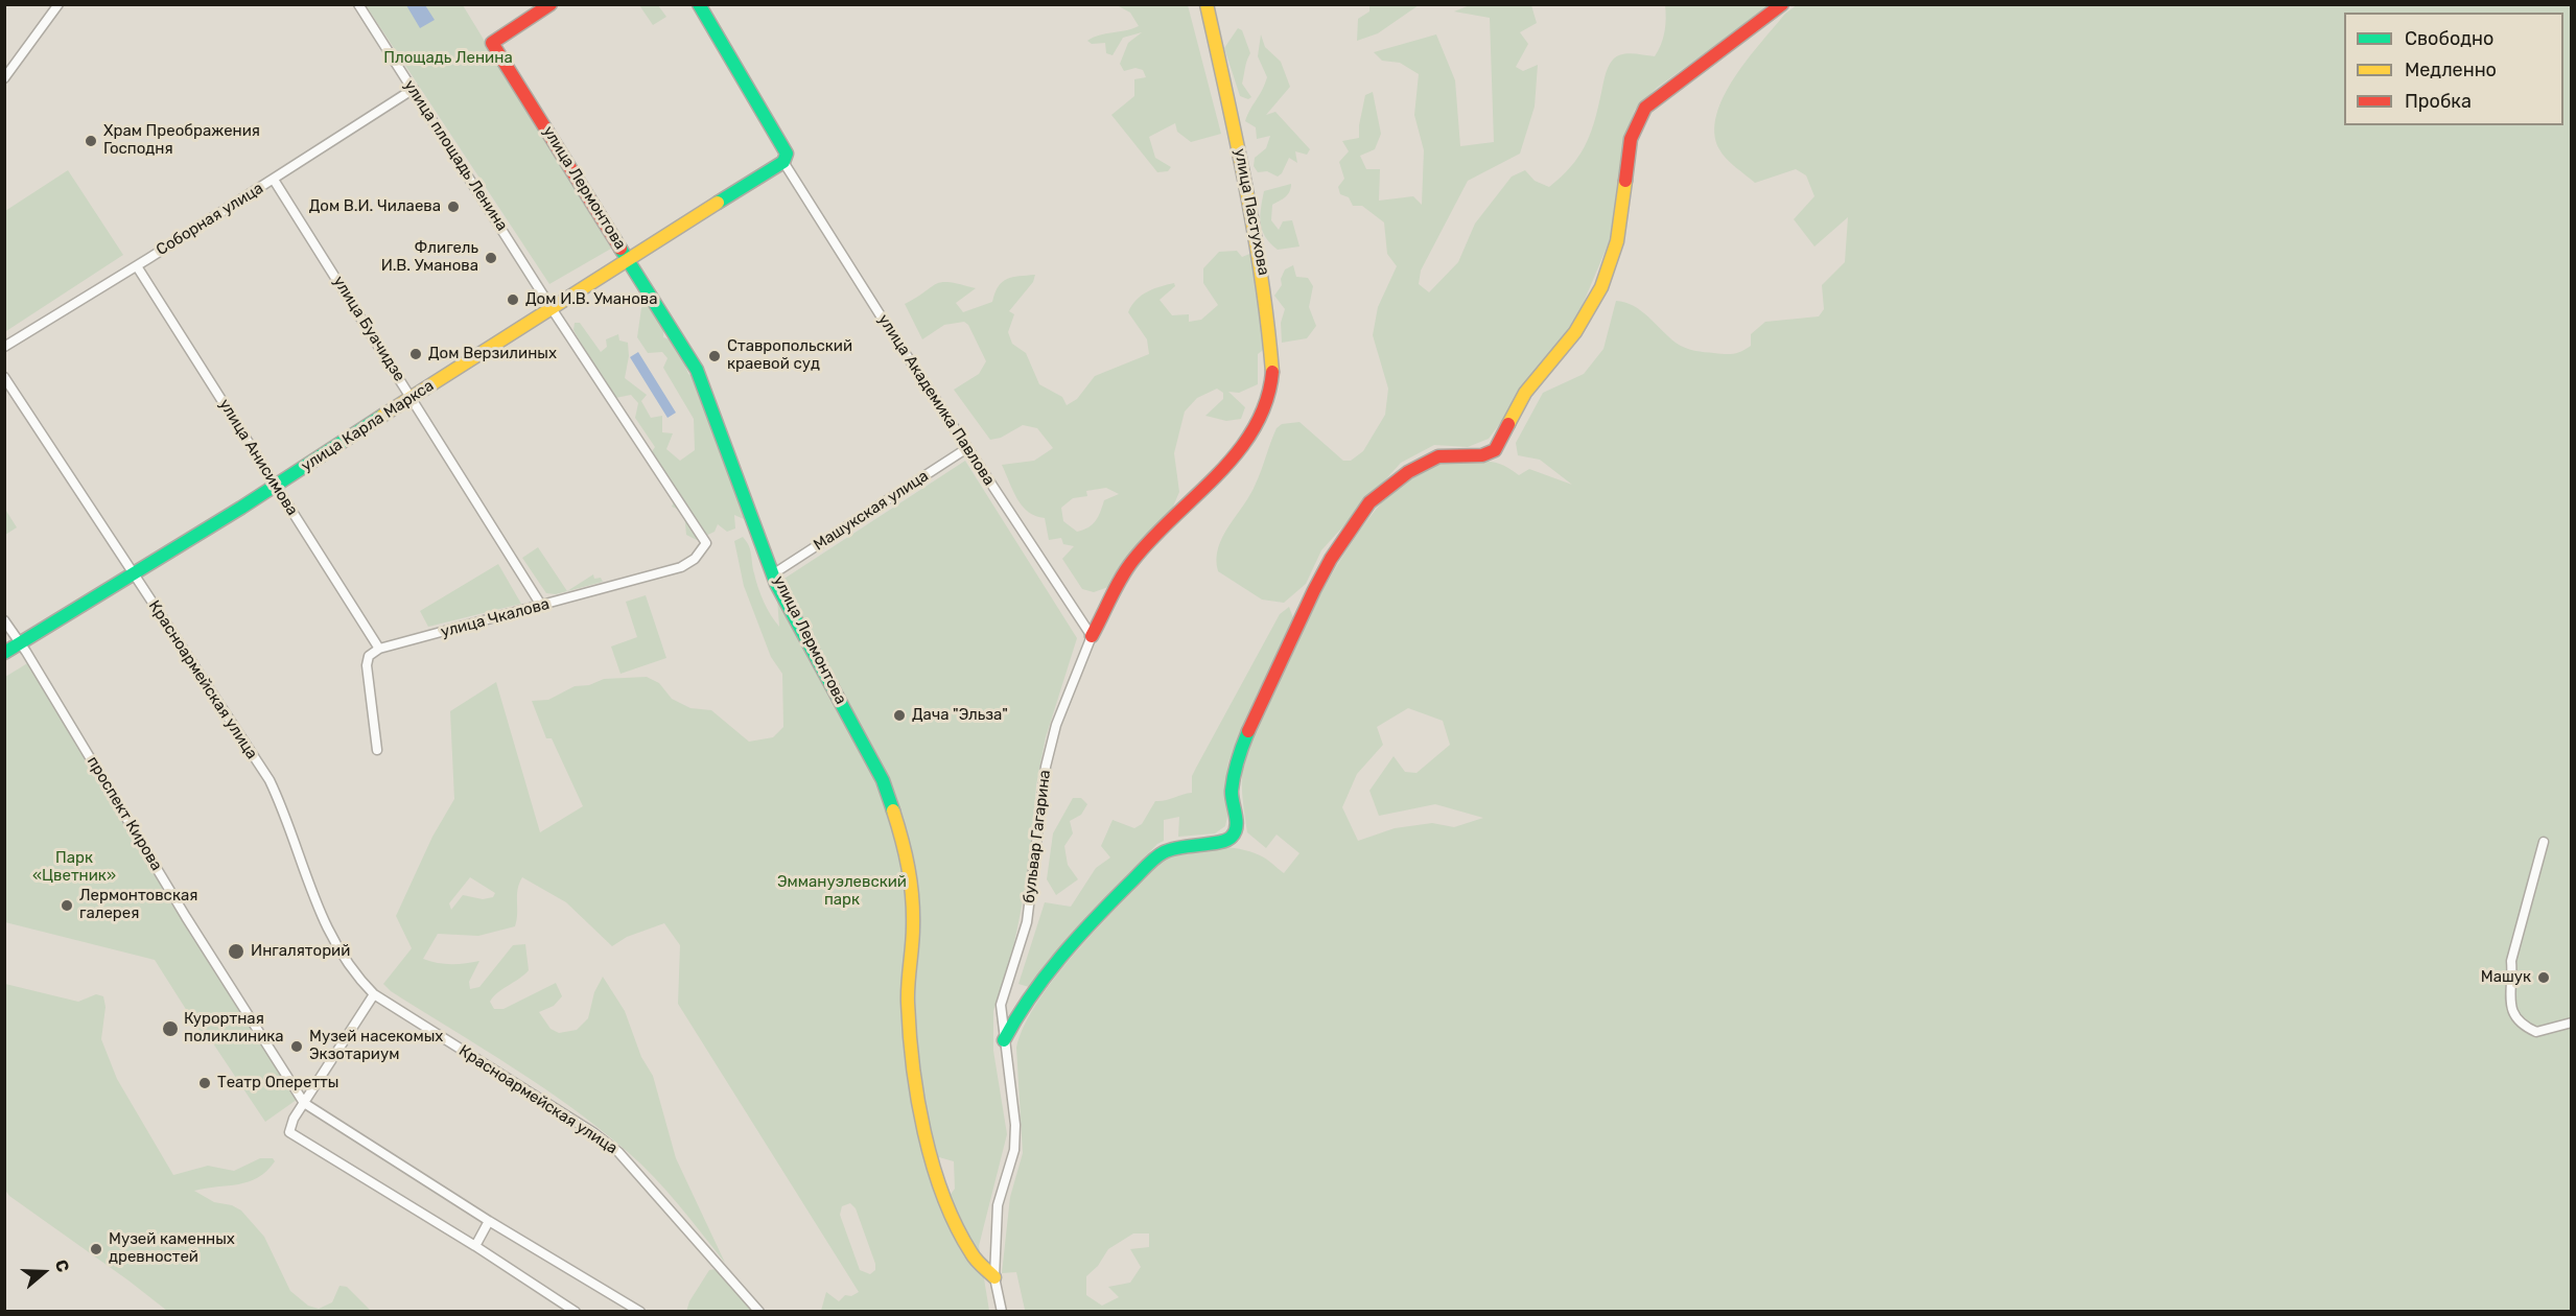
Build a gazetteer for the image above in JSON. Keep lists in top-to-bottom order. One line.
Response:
{"streets":{"street":["улица площадь Ленина","улица Лермонтова","улица Пастухова","Соборная улица","улица Буачидзе","улица Академика Павлова","улица Карла Маркса","улица Анисимова","Машукская улица","улица Чкалова","Красноармейская улица","проспект Кирова","бульвар Гагарина"]},"crossings":[["улица площадь Ленина","Соборная улица"],["улица площадь Ленина","улица Карла Маркса"],["улица площадь Ленина","улица Чкалова"],["улица Лермонтова","улица Карла Маркса"],["улица Лермонтова","Машукская улица"],["улица Лермонтова","бульвар Гагарина"],["улица Пастухова","бульвар Гагарина"],["Соборная улица","улица Буачидзе"],["Соборная улица","улица Анисимова"],["улица Буачидзе","улица Карла Маркса"],["улица Буачидзе","улица Чкалова"],["улица Академика Павлова","улица Карла Маркса"],["улица Академика Павлова","Машукская улица"],["улица Академика Павлова","бульвар Гагарина"],["улица Карла Маркса","улица Анисимова"],["улица Карла Маркса","улица Чкалова"],["улица Карла Маркса","Красноармейская улица"],["улица Карла Маркса","проспект Кирова"],["улица Анисимова","улица Чкалова"]],"parks":["Площадь Ленина","Парк «Цветник»","Эммануэлевский парк"],"places":["Храм Преображения Господня","Дом В.И. Чилаева","Флигель И.В. Уманова","Дом И.В. Уманова","Дом Верзилиных","Ставропольский краевой суд","Дача \"Эльза\"","Лермонтовская галерея","Ингаляторий","Машук","Курортная поликлиника","Музей насекомых Экзотариум","Театр Оперетты","Музей каменных древностей"],"legend":["Свободно","Медленно","Пробка"],"north":"right"}
